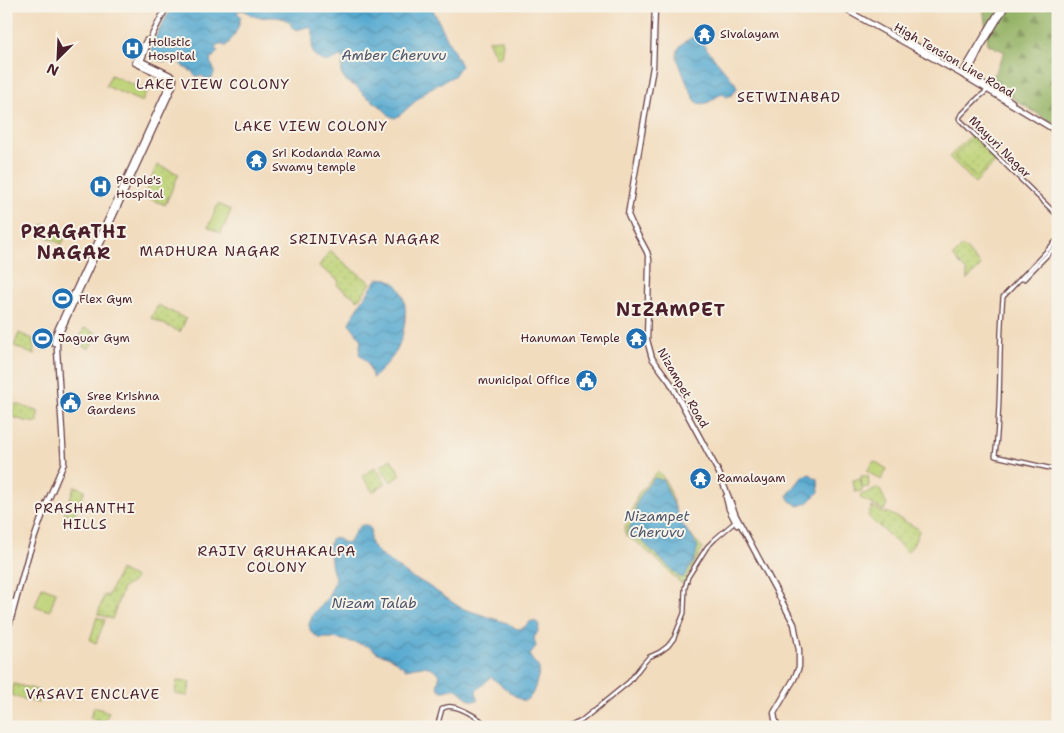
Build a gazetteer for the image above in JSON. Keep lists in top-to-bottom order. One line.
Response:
{"streets":{"main road":["High Tension Line Road","Nizampet Road"],"street":["Mayuri Nagar"]},"crossings":[["High Tension Line Road","Mayuri Nagar"]],"districts":["LAKE VIEW COLONY","SETWINABAD","LAKE VIEW COLONY","PRAGATHI NAGAR","SRINIVASA NAGAR","MADHURA NAGAR","NIZAMPET","PRASHANTHI HILLS","RAJIV GRUHAKALPA COLONY","VASAVI ENCLAVE"],"water":["Amber Cheruvu","Nizampet Cheruvu","Nizam Talab"],"places":{"temple":["Sivalayam","Sri Kodanda Rama Swamy temple","Hanuman Temple","Ramalayam"],"hospital":["Holistic Hospital","People's Hospital"],"sports":["Flex Gym","Jaguar Gym"],"public building":["municipal Office","Sree Krishna Gardens"]},"north":"bottom left"}
